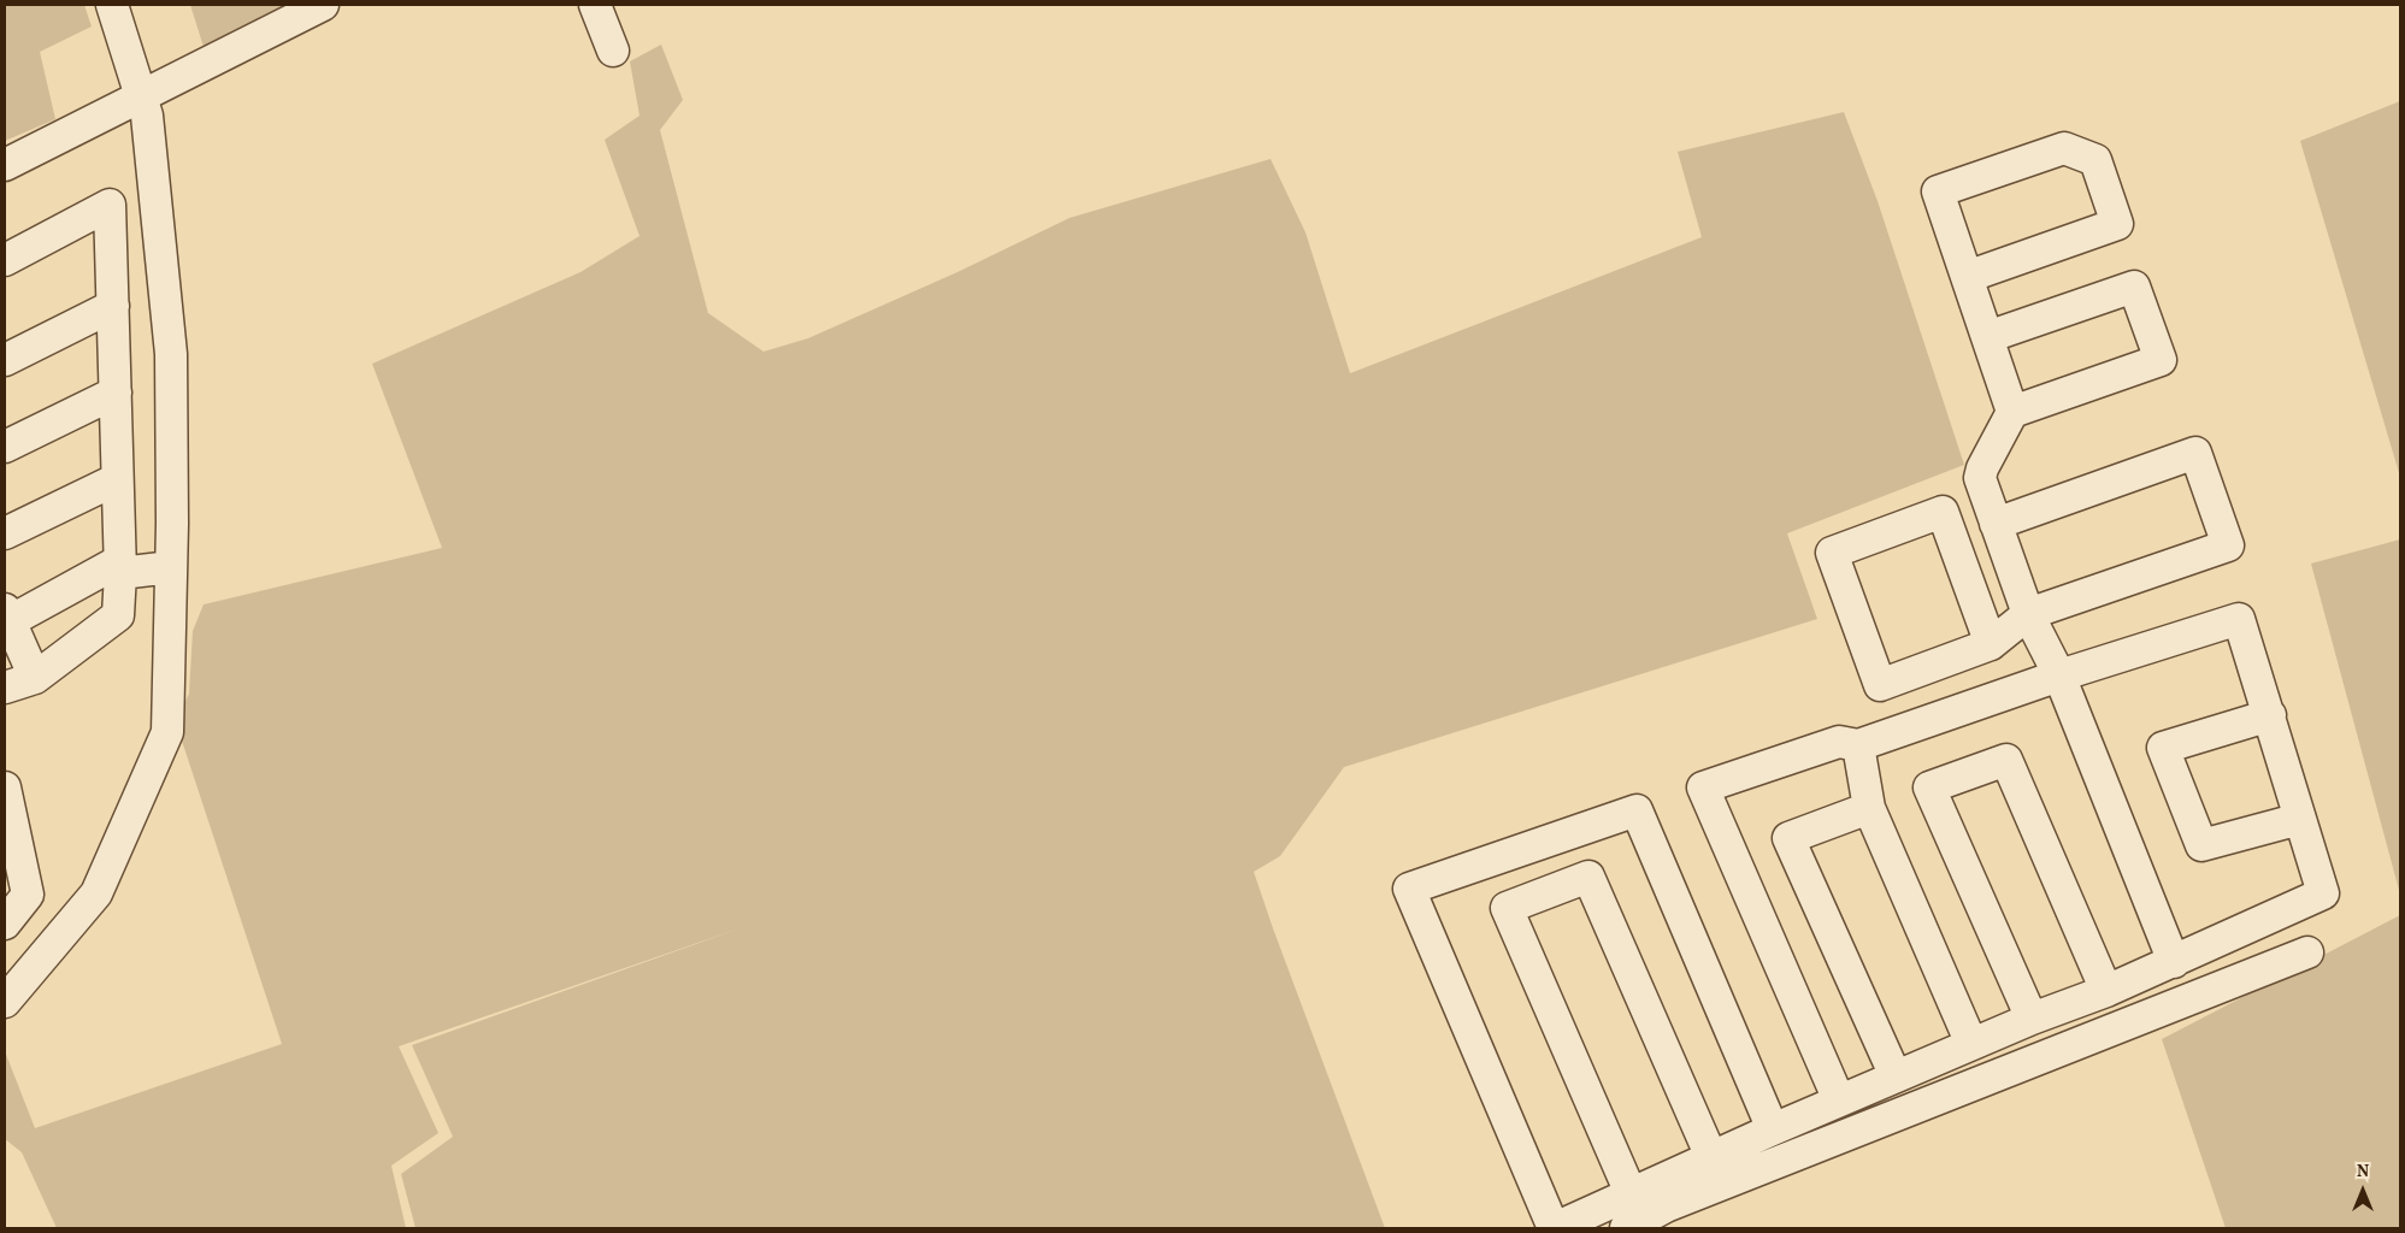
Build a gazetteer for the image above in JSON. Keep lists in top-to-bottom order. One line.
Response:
{"north":"top"}
